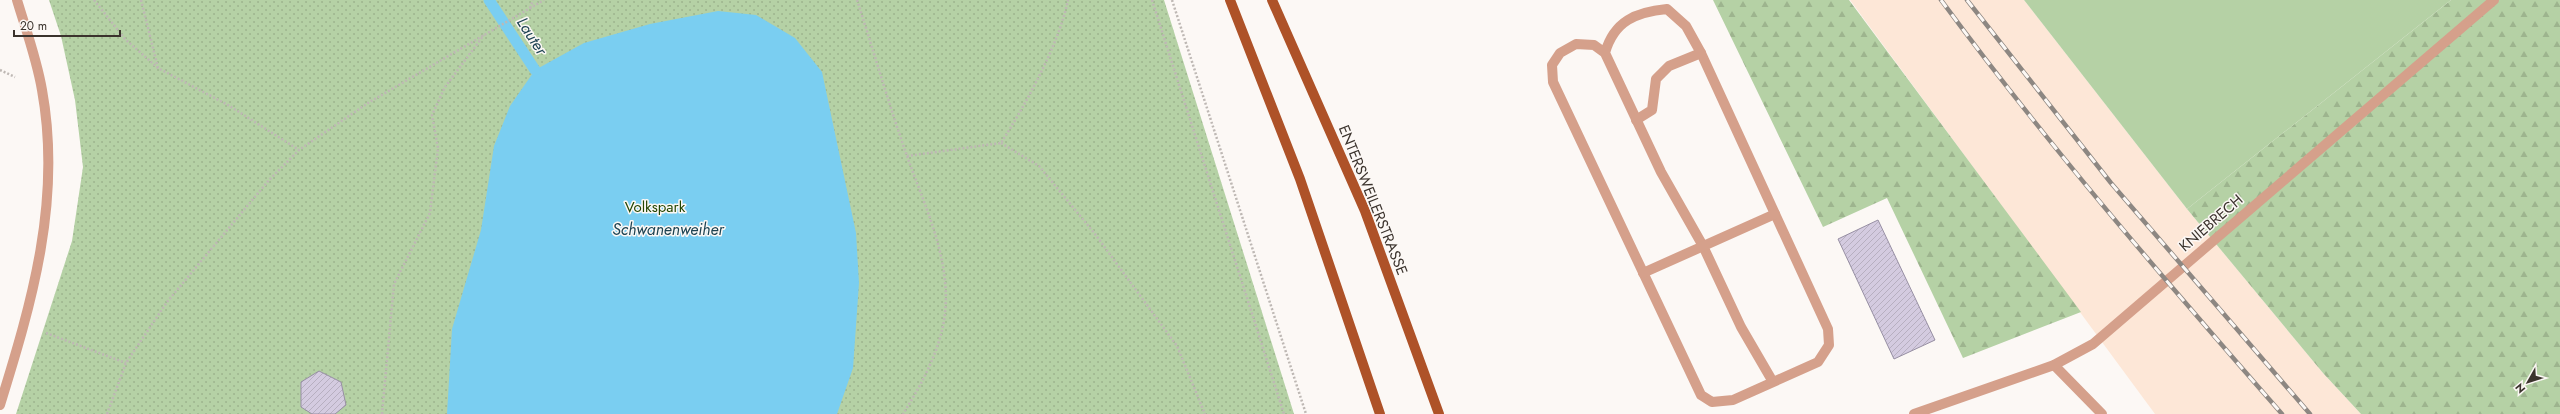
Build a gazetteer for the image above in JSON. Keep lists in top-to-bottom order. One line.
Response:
{"streets":{"main road":["ENTERSWEILERSTRASSE"],"street":["KNIEBRECH"]},"water":["Lauter","Schwanenweiher"],"parks":["Volkspark"],"scale_bar":"20 m","north":"bottom left"}
